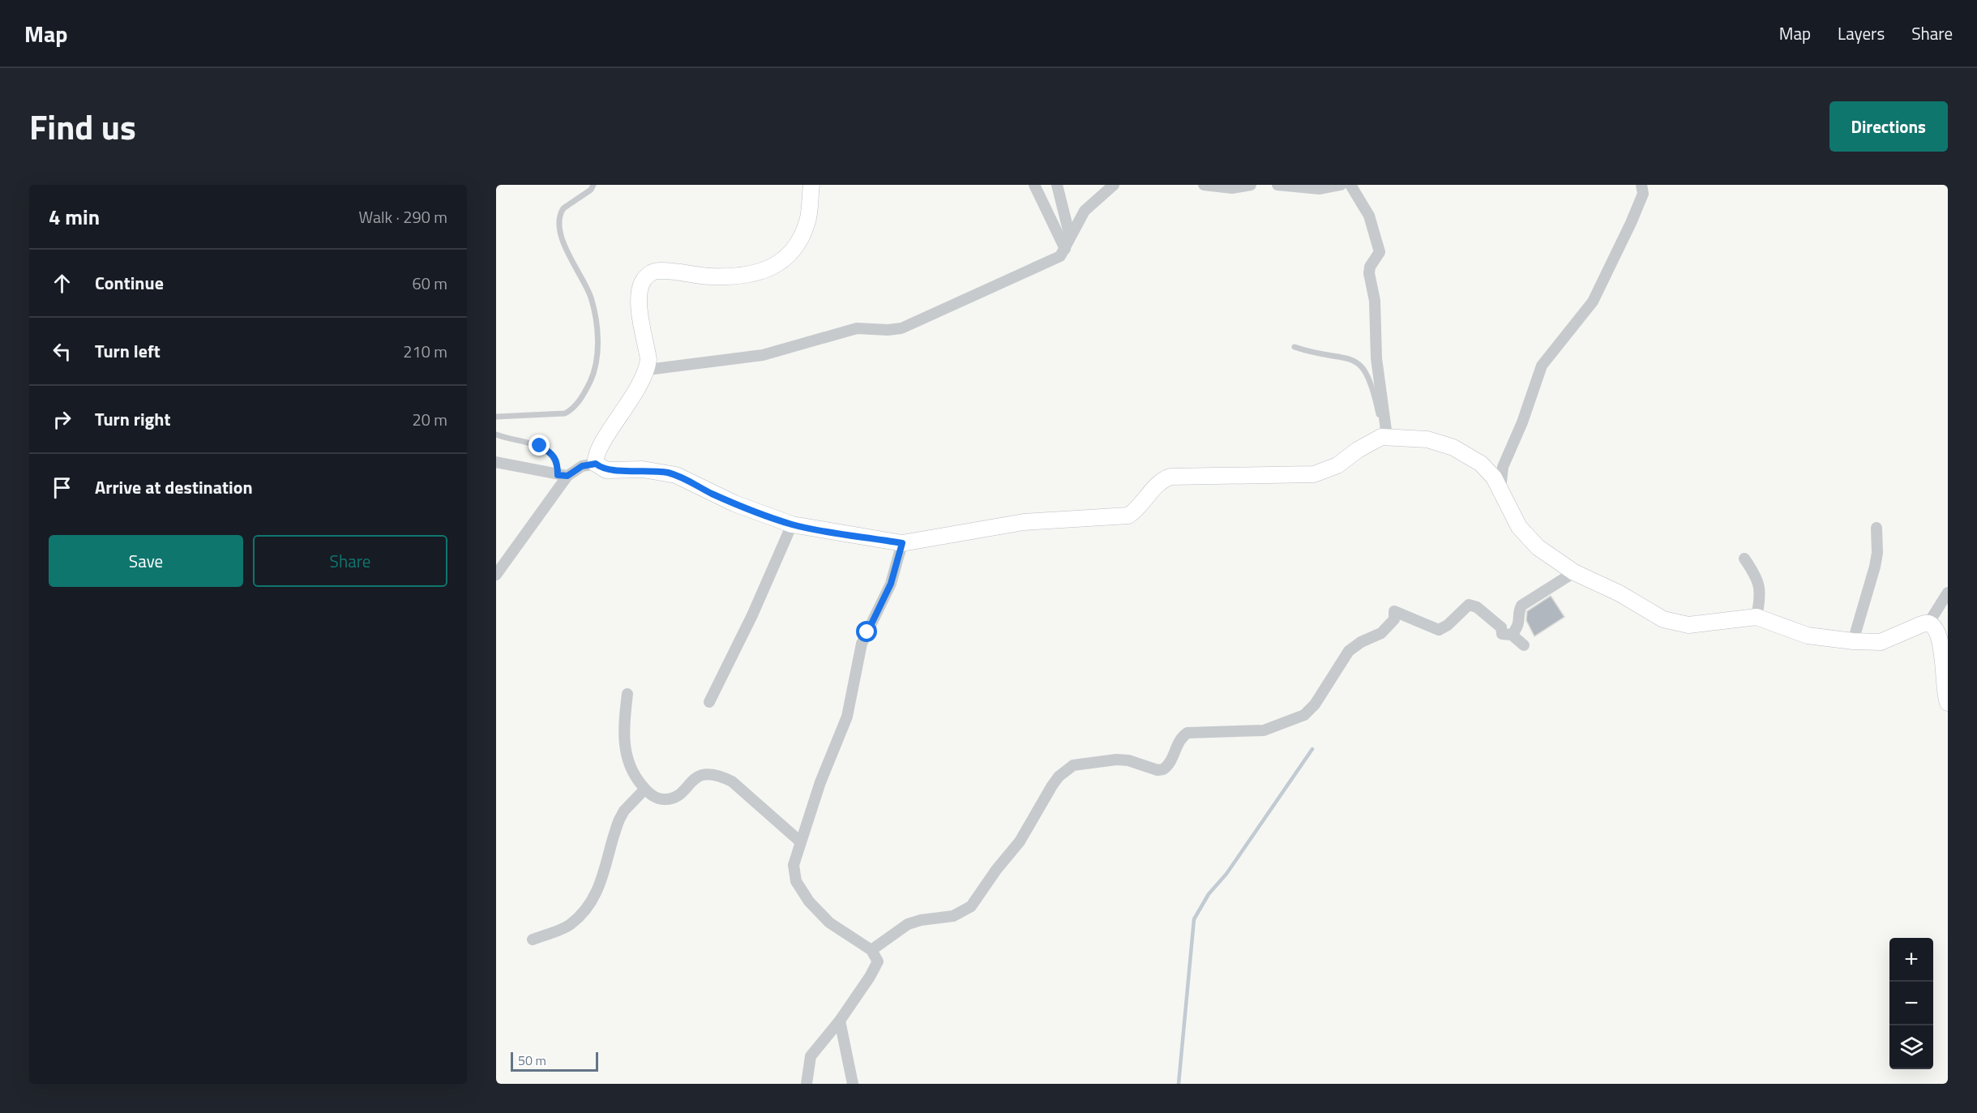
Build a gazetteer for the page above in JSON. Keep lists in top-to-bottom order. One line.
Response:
{"scale_bar":"50 m","page":{"header":"Map","nav":["Map","Layers","Share"],"title":"Find us","buttons":["Directions",["Save","Share"]],"heading":["4 min","Walk · 290 m"],"list":[["Continue","60 m"],["Turn left","210 m"],["Turn right","20 m"],"Arrive at destination"],"map_buttons":["+","−"],"scale":"50 m"}}
